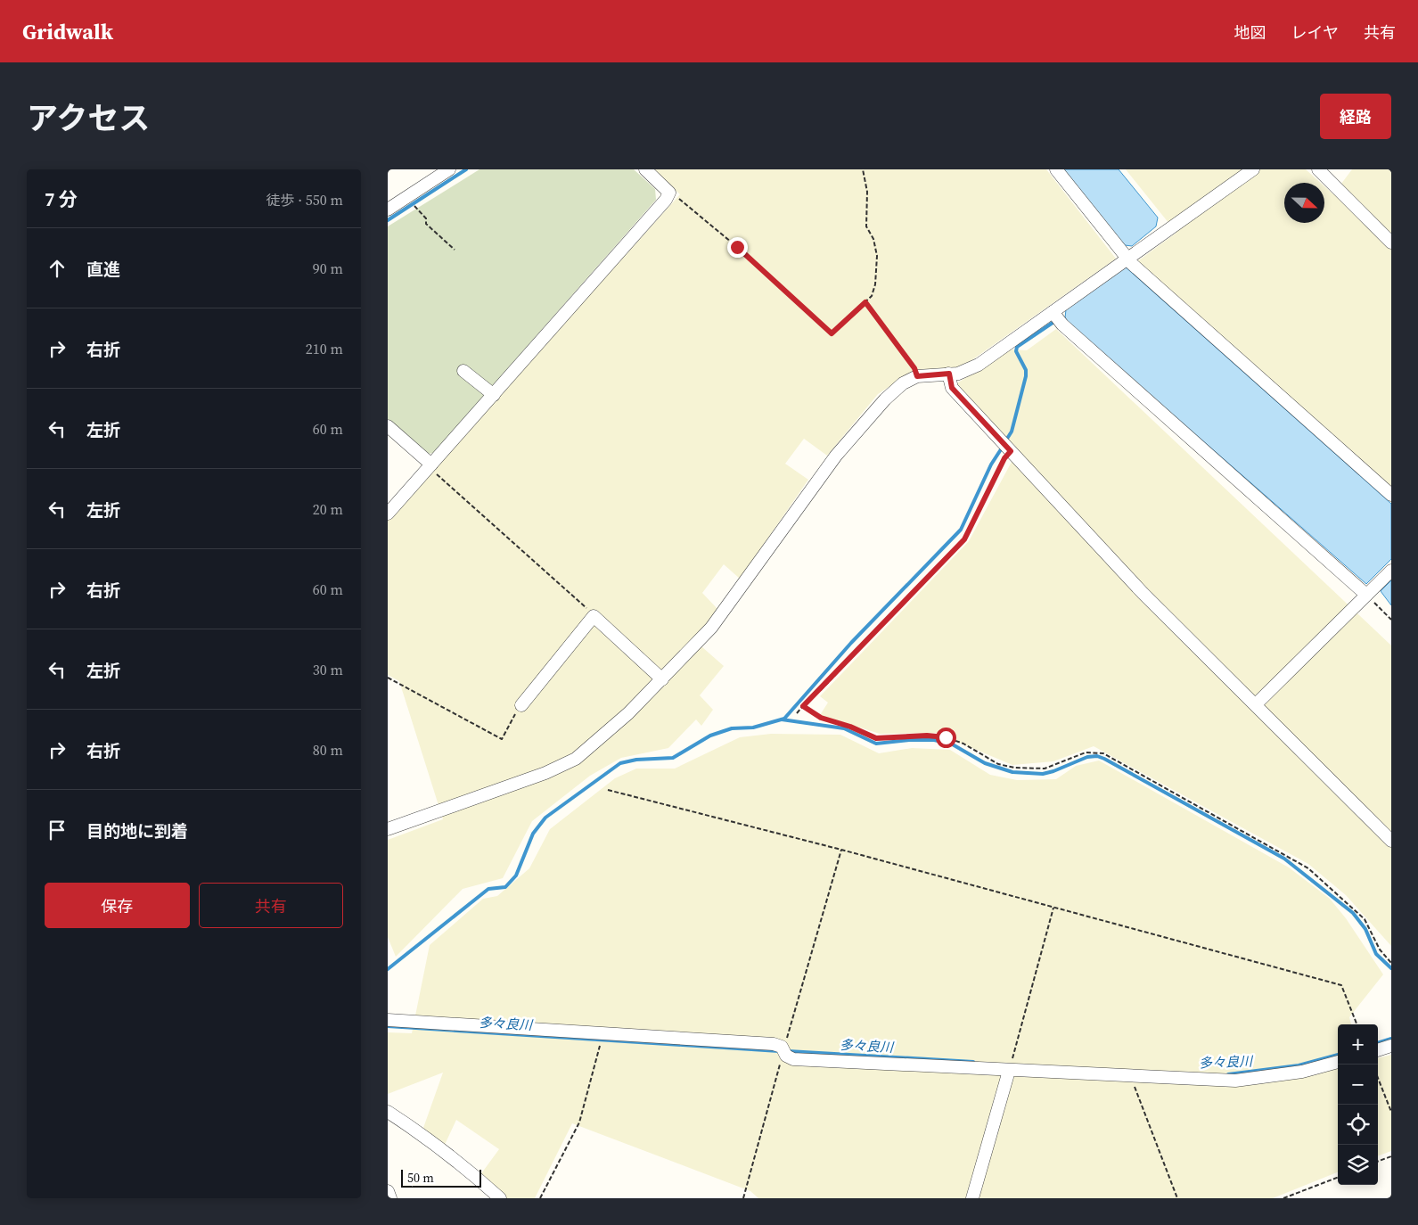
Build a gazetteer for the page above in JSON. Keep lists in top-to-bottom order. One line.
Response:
{"water":["多々良川"],"scale_bar":"50 m","north":"right","page":{"header":"Gridwalk","nav":["地図","レイヤ","共有"],"title":"アクセス","buttons":["経路",["保存","共有"]],"heading":["7 分","徒歩 · 550 m"],"list":[["直進","90 m"],["右折","210 m"],["左折","60 m"],["左折","20 m"],["右折","60 m"],["左折","30 m"],["右折","80 m"],"目的地に到着"],"map_buttons":["+","−"],"scale":"50 m"}}
